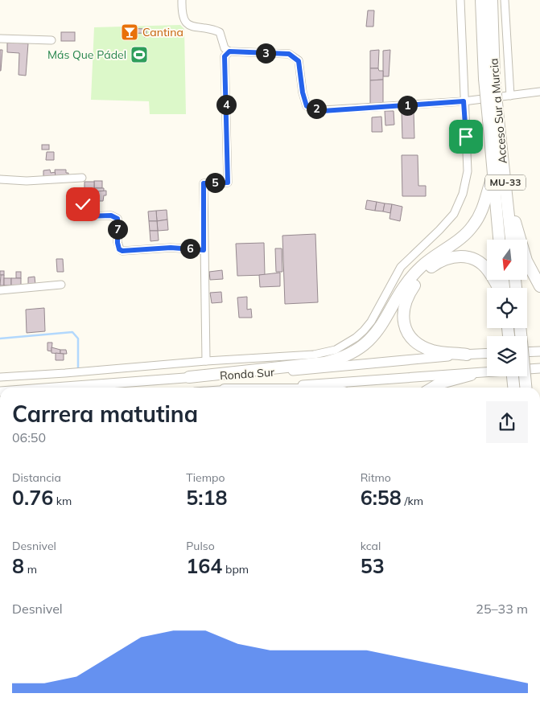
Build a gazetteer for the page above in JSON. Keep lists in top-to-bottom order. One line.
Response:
{"streets":{"highway":["Acceso Sur a Murcia","MU-33"],"main road":["Ronda Sur"]},"places":{"bar":["Cantina"],"sports":["Más Que Pádel"]},"north":"bottom","page":{"pins":["3","4","1","2","5","7","6"],"heading":["Carrera matutina","06:50"],"stats":[["Distancia","0.76 km"],["Tiempo","5:18"],["Ritmo","6:58 /km"],["Desnivel","8 m"],["Pulso","164 bpm"],["kcal","53"]],"chart":["Desnivel","25–33 m"]}}
